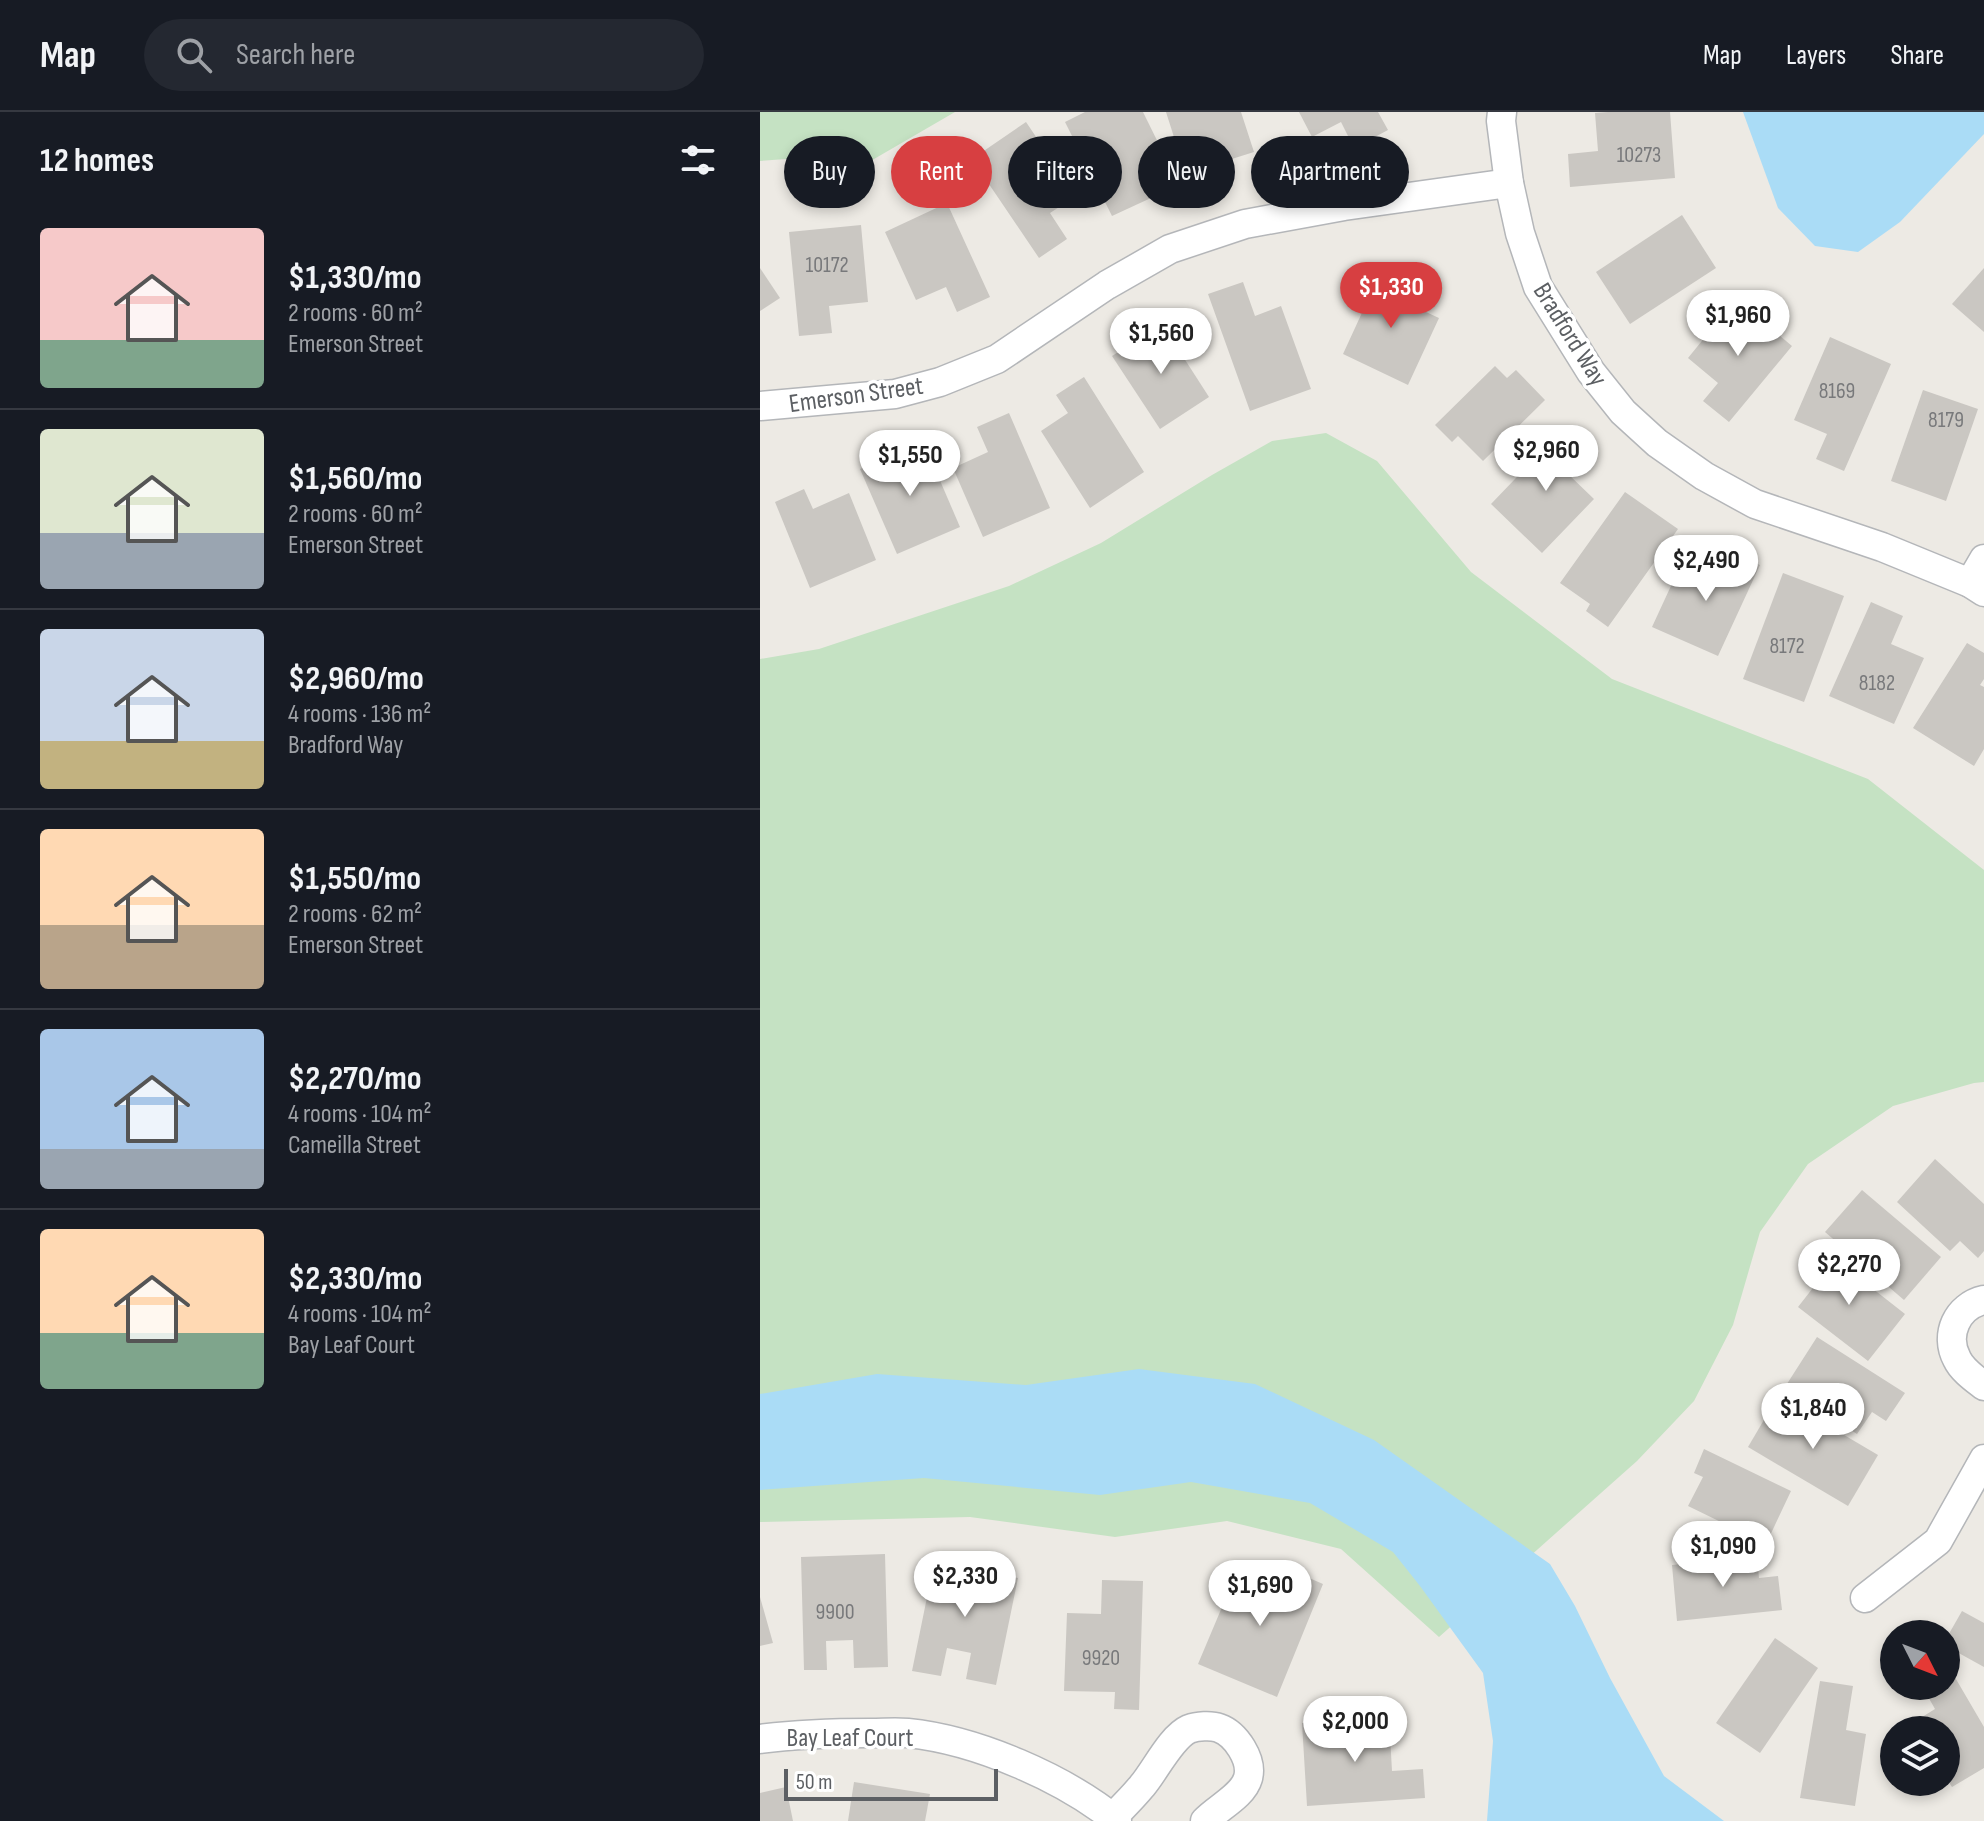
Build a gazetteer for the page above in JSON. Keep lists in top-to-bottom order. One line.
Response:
{"streets":{"street":["Bradford Way","Emerson Street","Bay Leaf Court"]},"crossings":[["Bradford Way","Emerson Street"]],"house_numbers":["10273","10172","8169","8179","8172","8182","9900","9920"],"scale_bar":"50 m","north":"bottom right","page":{"header":"Map","search":"Search here","nav":["Map","Layers","Share"],"heading":"12 homes","chip":["Buy","Rent","Filters","New","Apartment"],"list":[{"name":"$1,330/mo","note":"2 rooms · 60 m² · Emerson Street"},{"name":"$1,560/mo","note":"2 rooms · 60 m² · Emerson Street"},{"name":"$2,960/mo","note":"4 rooms · 136 m² · Bradford Way"},{"name":"$1,550/mo","note":"2 rooms · 62 m² · Emerson Street"},{"name":"$2,270/mo","note":"4 rooms · 104 m² · Cameilla Street"},{"name":"$2,330/mo","note":"4 rooms · 104 m² · Bay Leaf Court"}],"price":["$1,330","$1,960","$1,560","$2,960","$1,550","$2,490","$2,270","$1,840","$1,090","$2,330","$1,690","$2,000"],"scale":"50 m"}}
